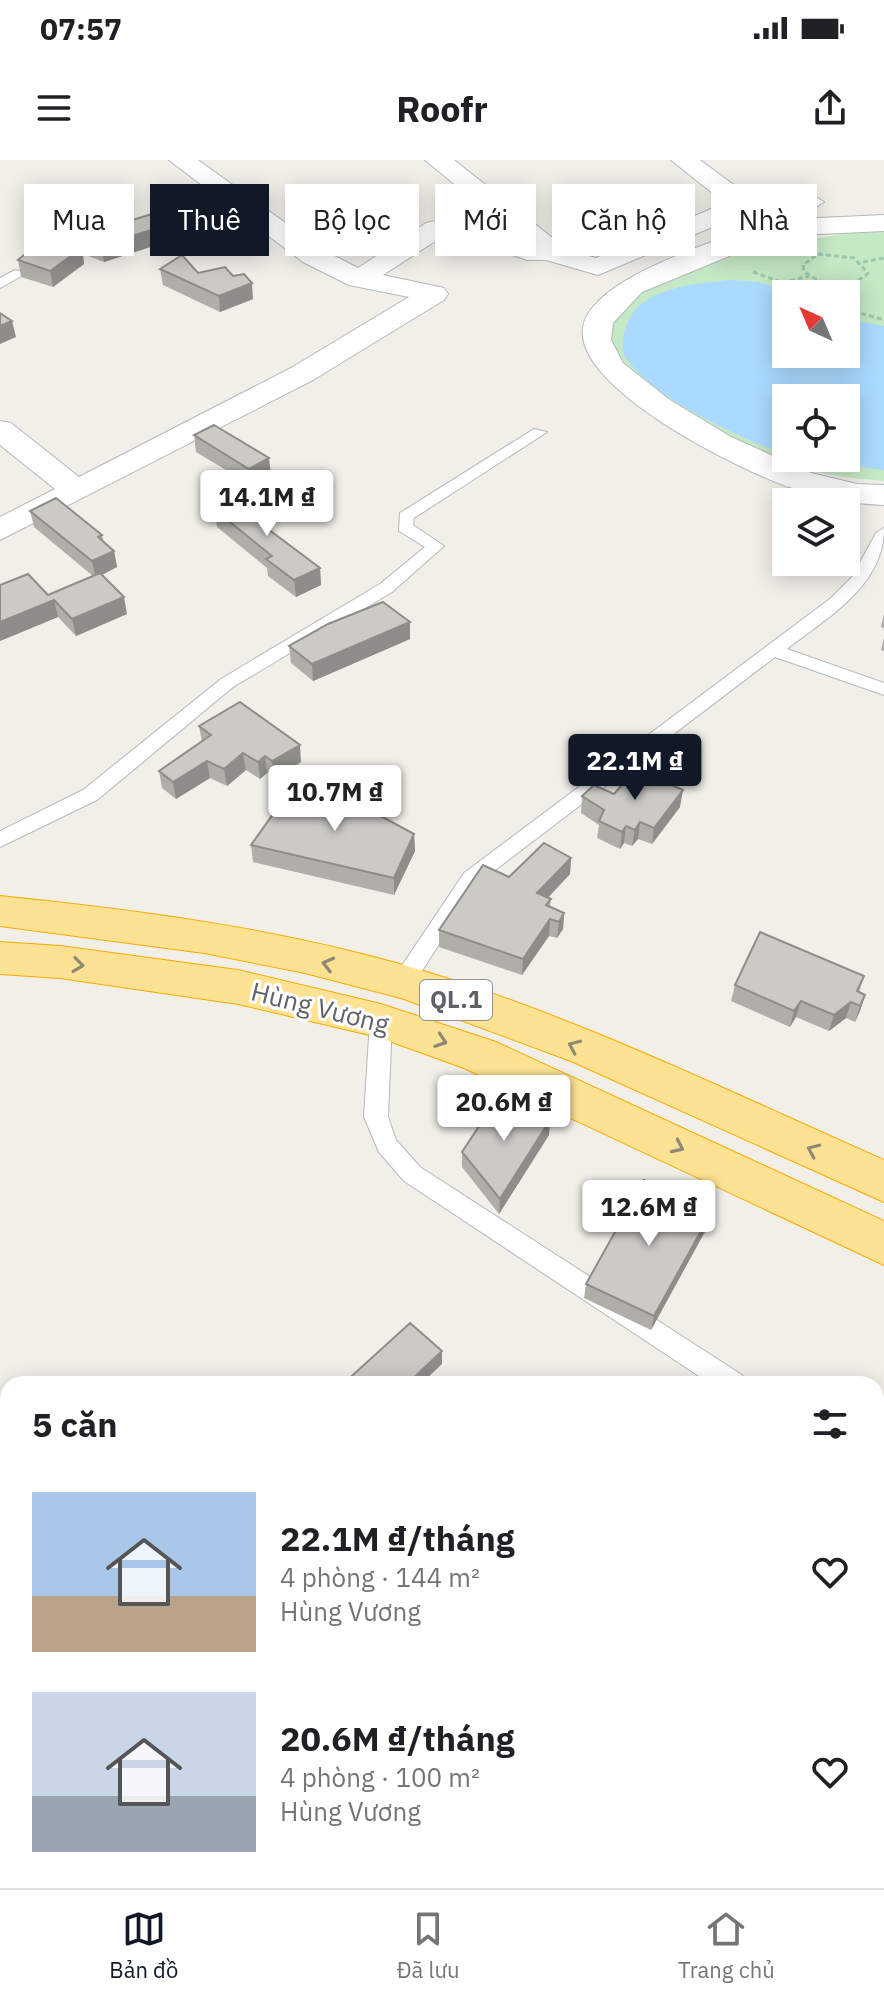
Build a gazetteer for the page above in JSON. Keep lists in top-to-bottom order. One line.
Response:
{"streets":{"highway":["QL.1","Hùng Vương"]},"north":"top left","page":{"status":"07:57","header":"Roofr","chip":["Mua","Thuê","Bộ lọc","Mới","Căn hộ","Nhà"],"price":["14.1M ₫","22.1M ₫","10.7M ₫","20.6M ₫","12.6M ₫"],"heading":"5 căn","list":[{"name":"22.1M ₫/tháng","note":"4 phòng · 144 m² · Hùng Vương"},{"name":"20.6M ₫/tháng","note":"4 phòng · 100 m² · Hùng Vương"}],"tabs":["Bản đồ","Đã lưu","Trang chủ"]}}
